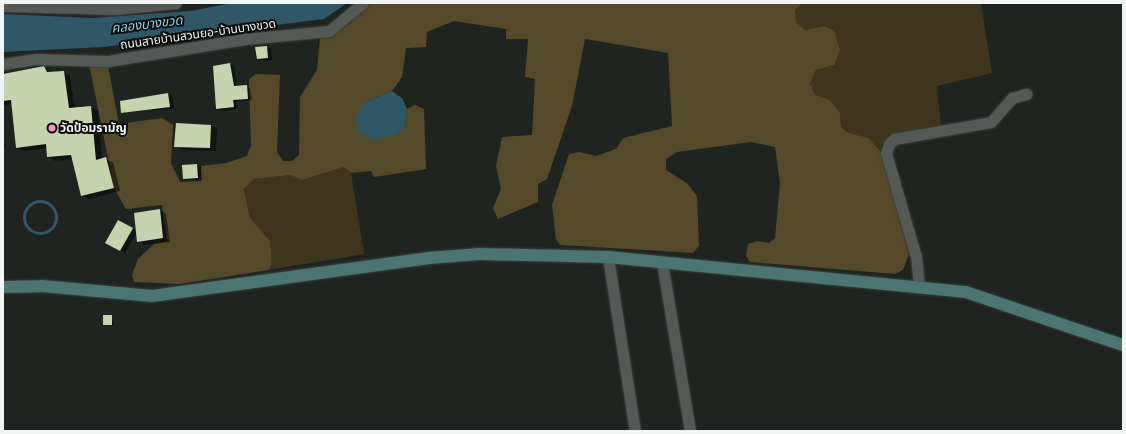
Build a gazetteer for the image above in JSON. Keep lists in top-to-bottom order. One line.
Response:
{"streets":{"street":["ถนนสายบ้านสวนยอ-บ้านบางขวด"]},"water":["คลองบางขวด"],"places":["วัดป้อมรามัญ"]}
